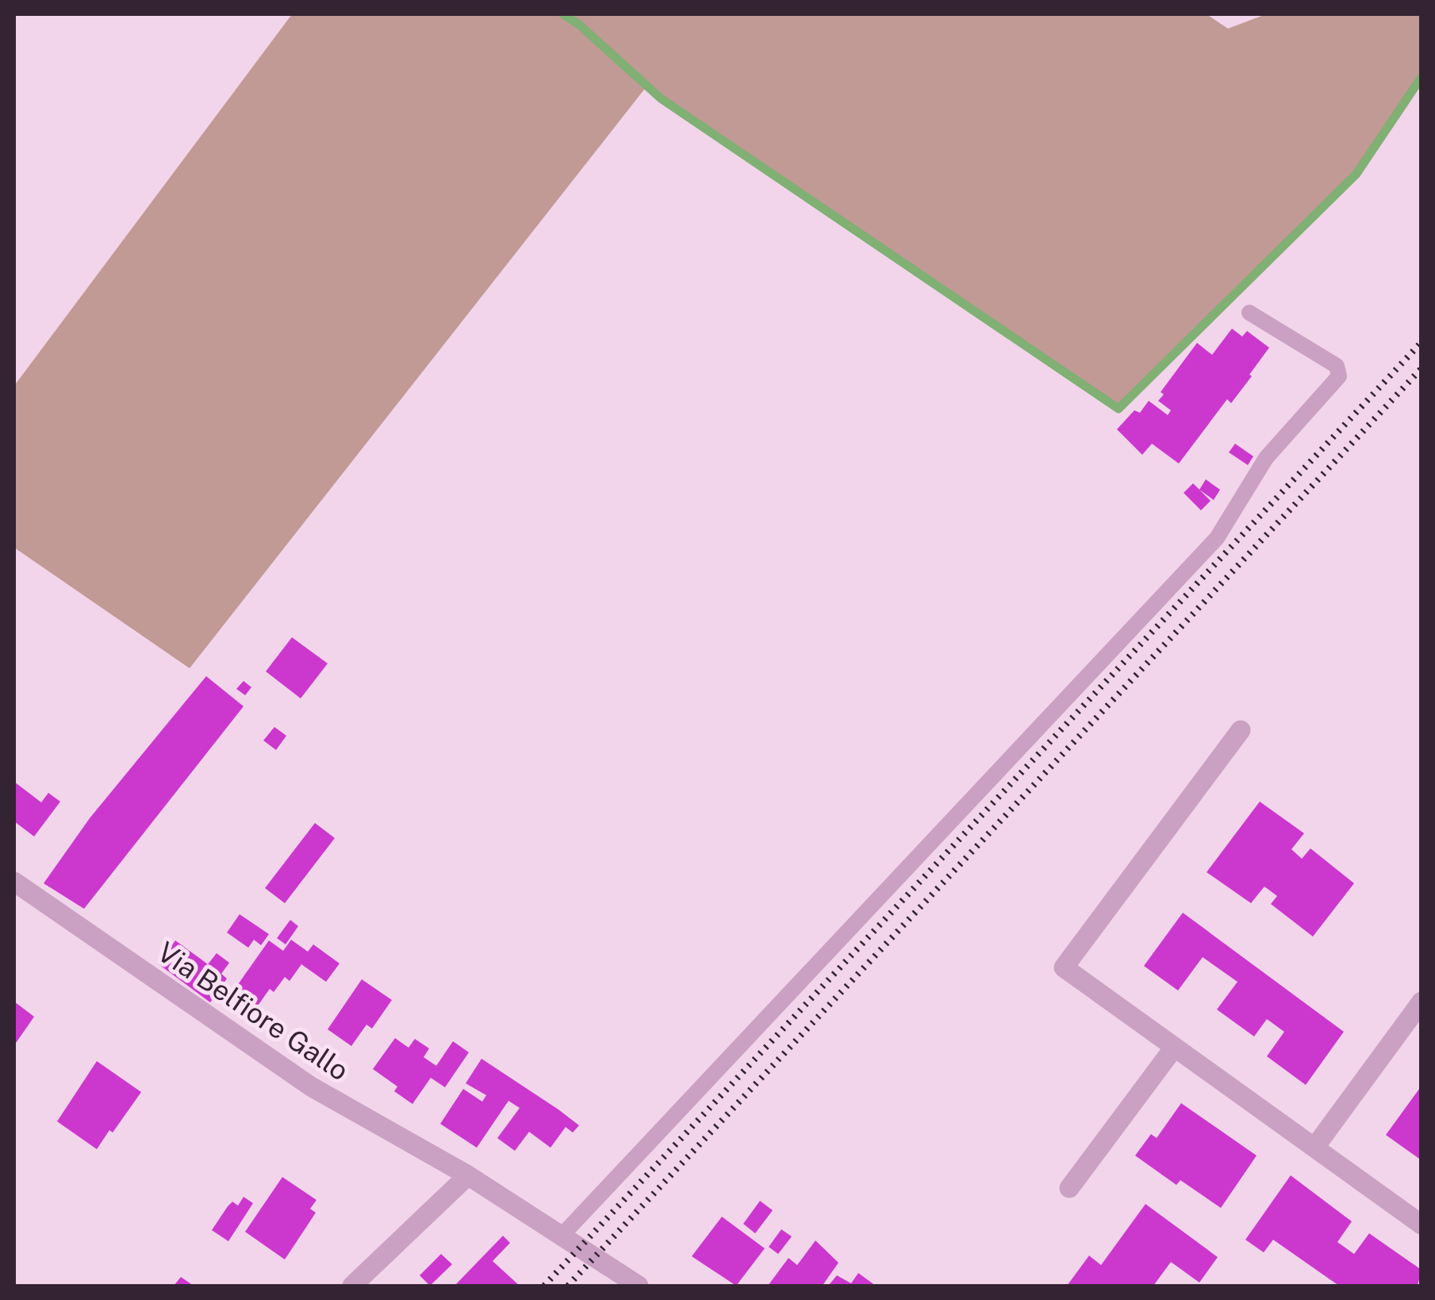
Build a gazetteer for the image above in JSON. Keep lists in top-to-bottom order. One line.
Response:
{"streets":{"street":["Via Belfiore Gallo"]}}
